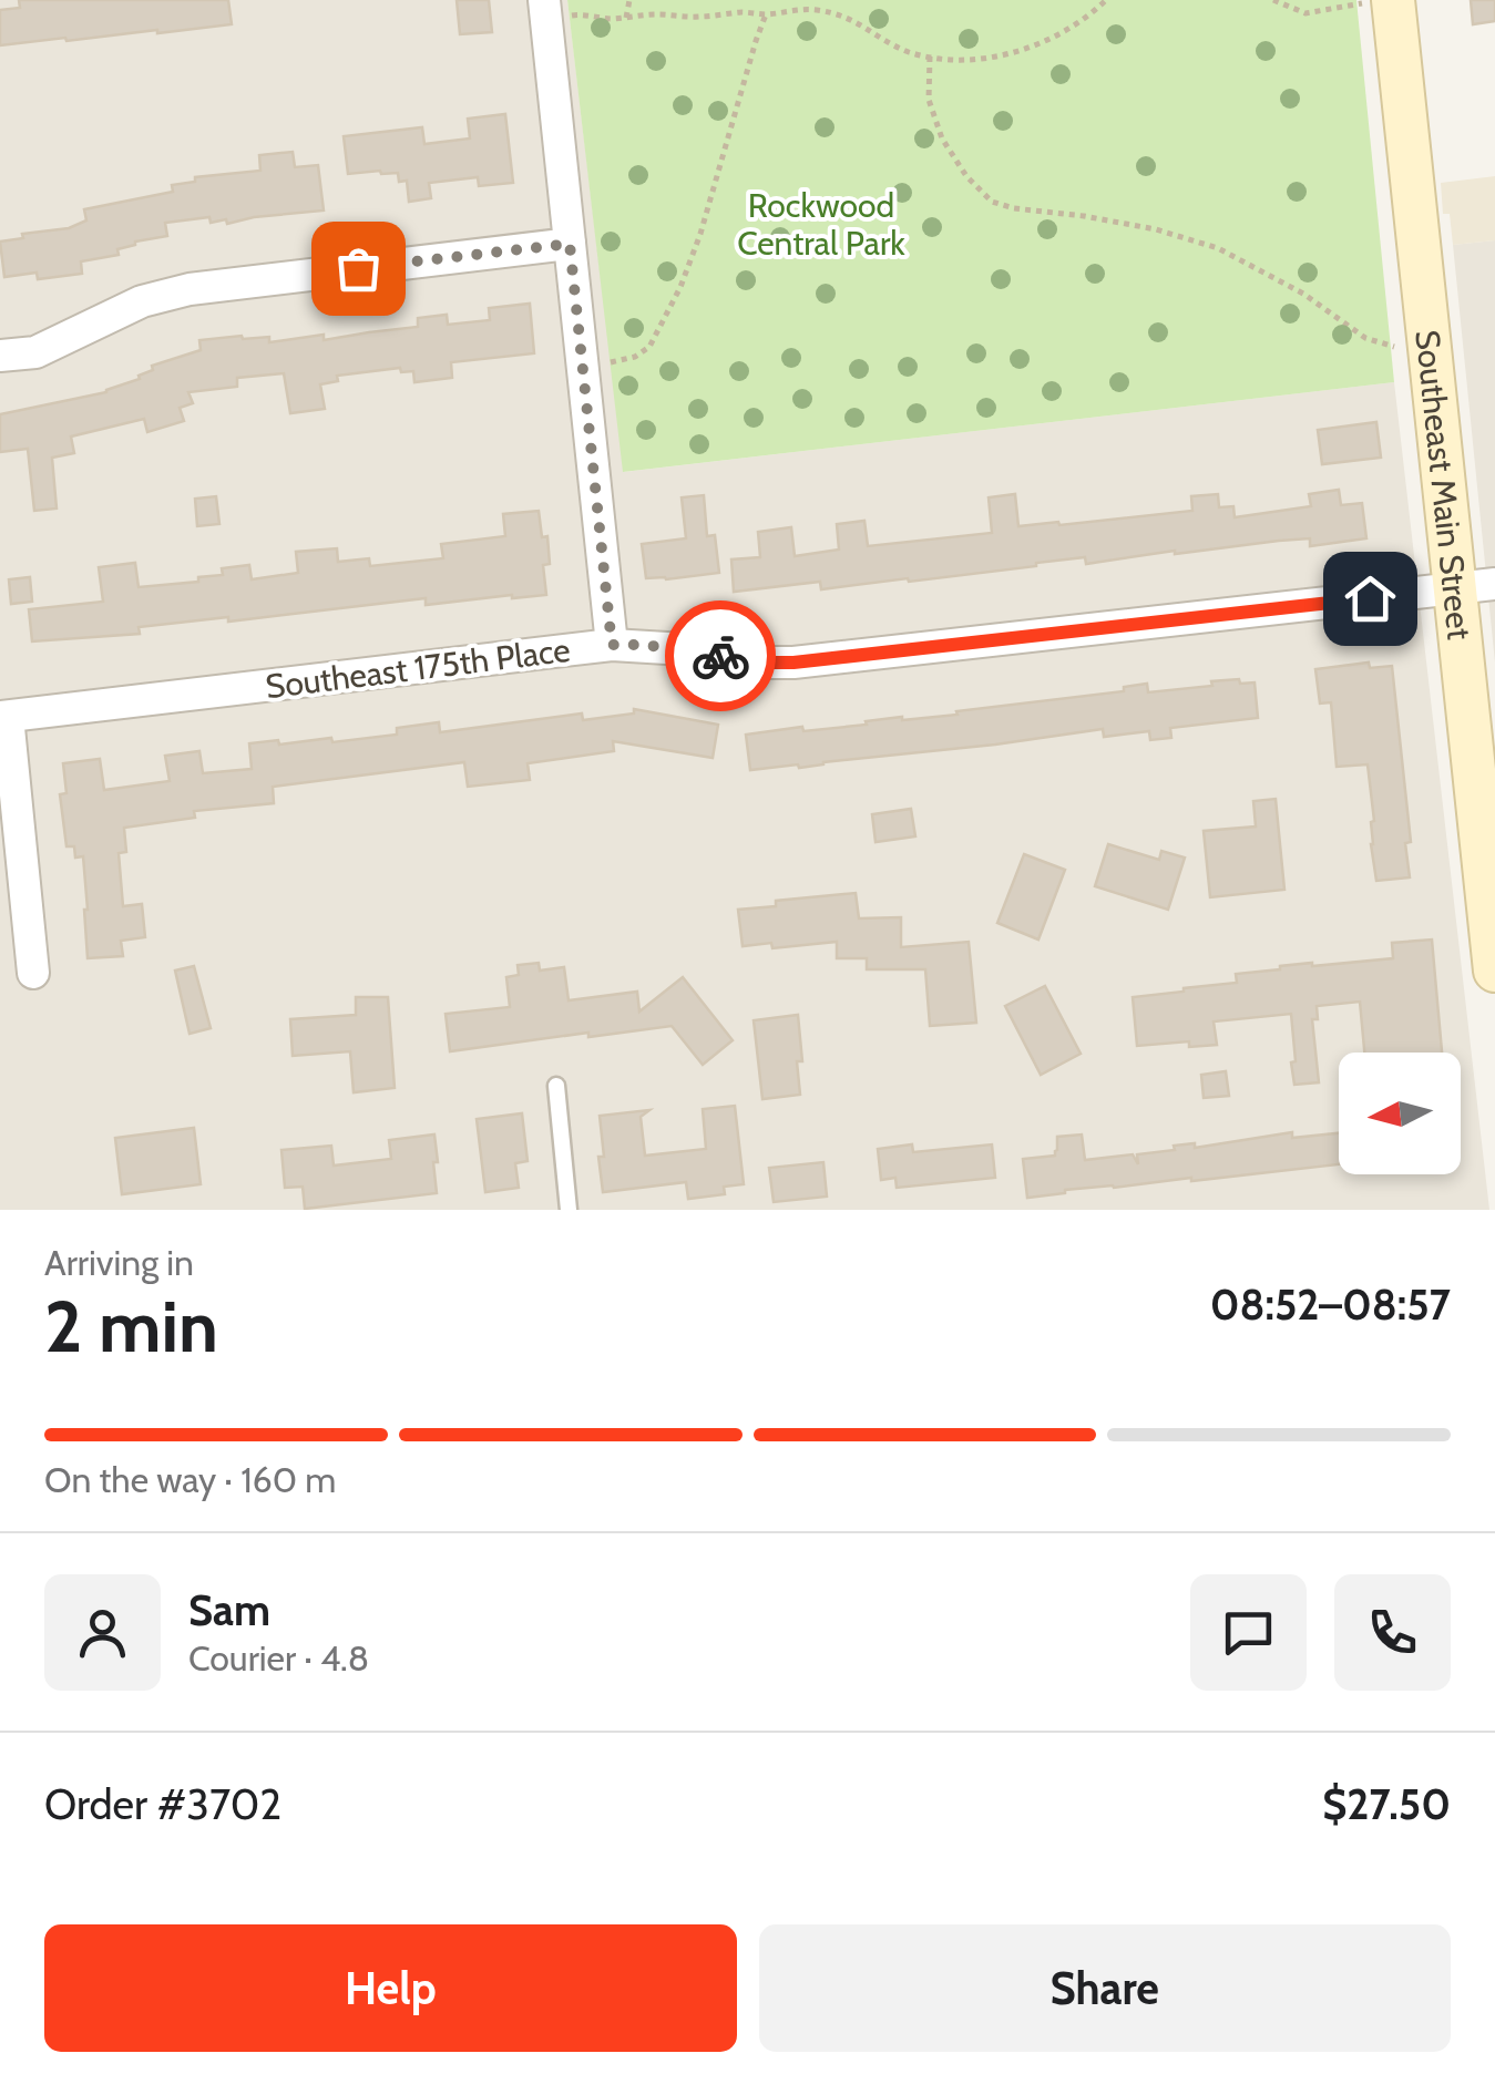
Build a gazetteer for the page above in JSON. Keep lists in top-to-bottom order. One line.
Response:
{"streets":{"street":["Southeast Main Street","Southeast 175th Place"]},"crossings":[["Southeast Main Street","Southeast 175th Place"]],"parks":["Rockwood Central Park"],"north":"left","page":{"heading":["2 min","Arriving in","08:52–08:57"],"panel":["Sam","Courier · 4.8","Order #3702","$27.50"],"bar":"On the way · 160 m","buttons":["Help","Share"]}}
